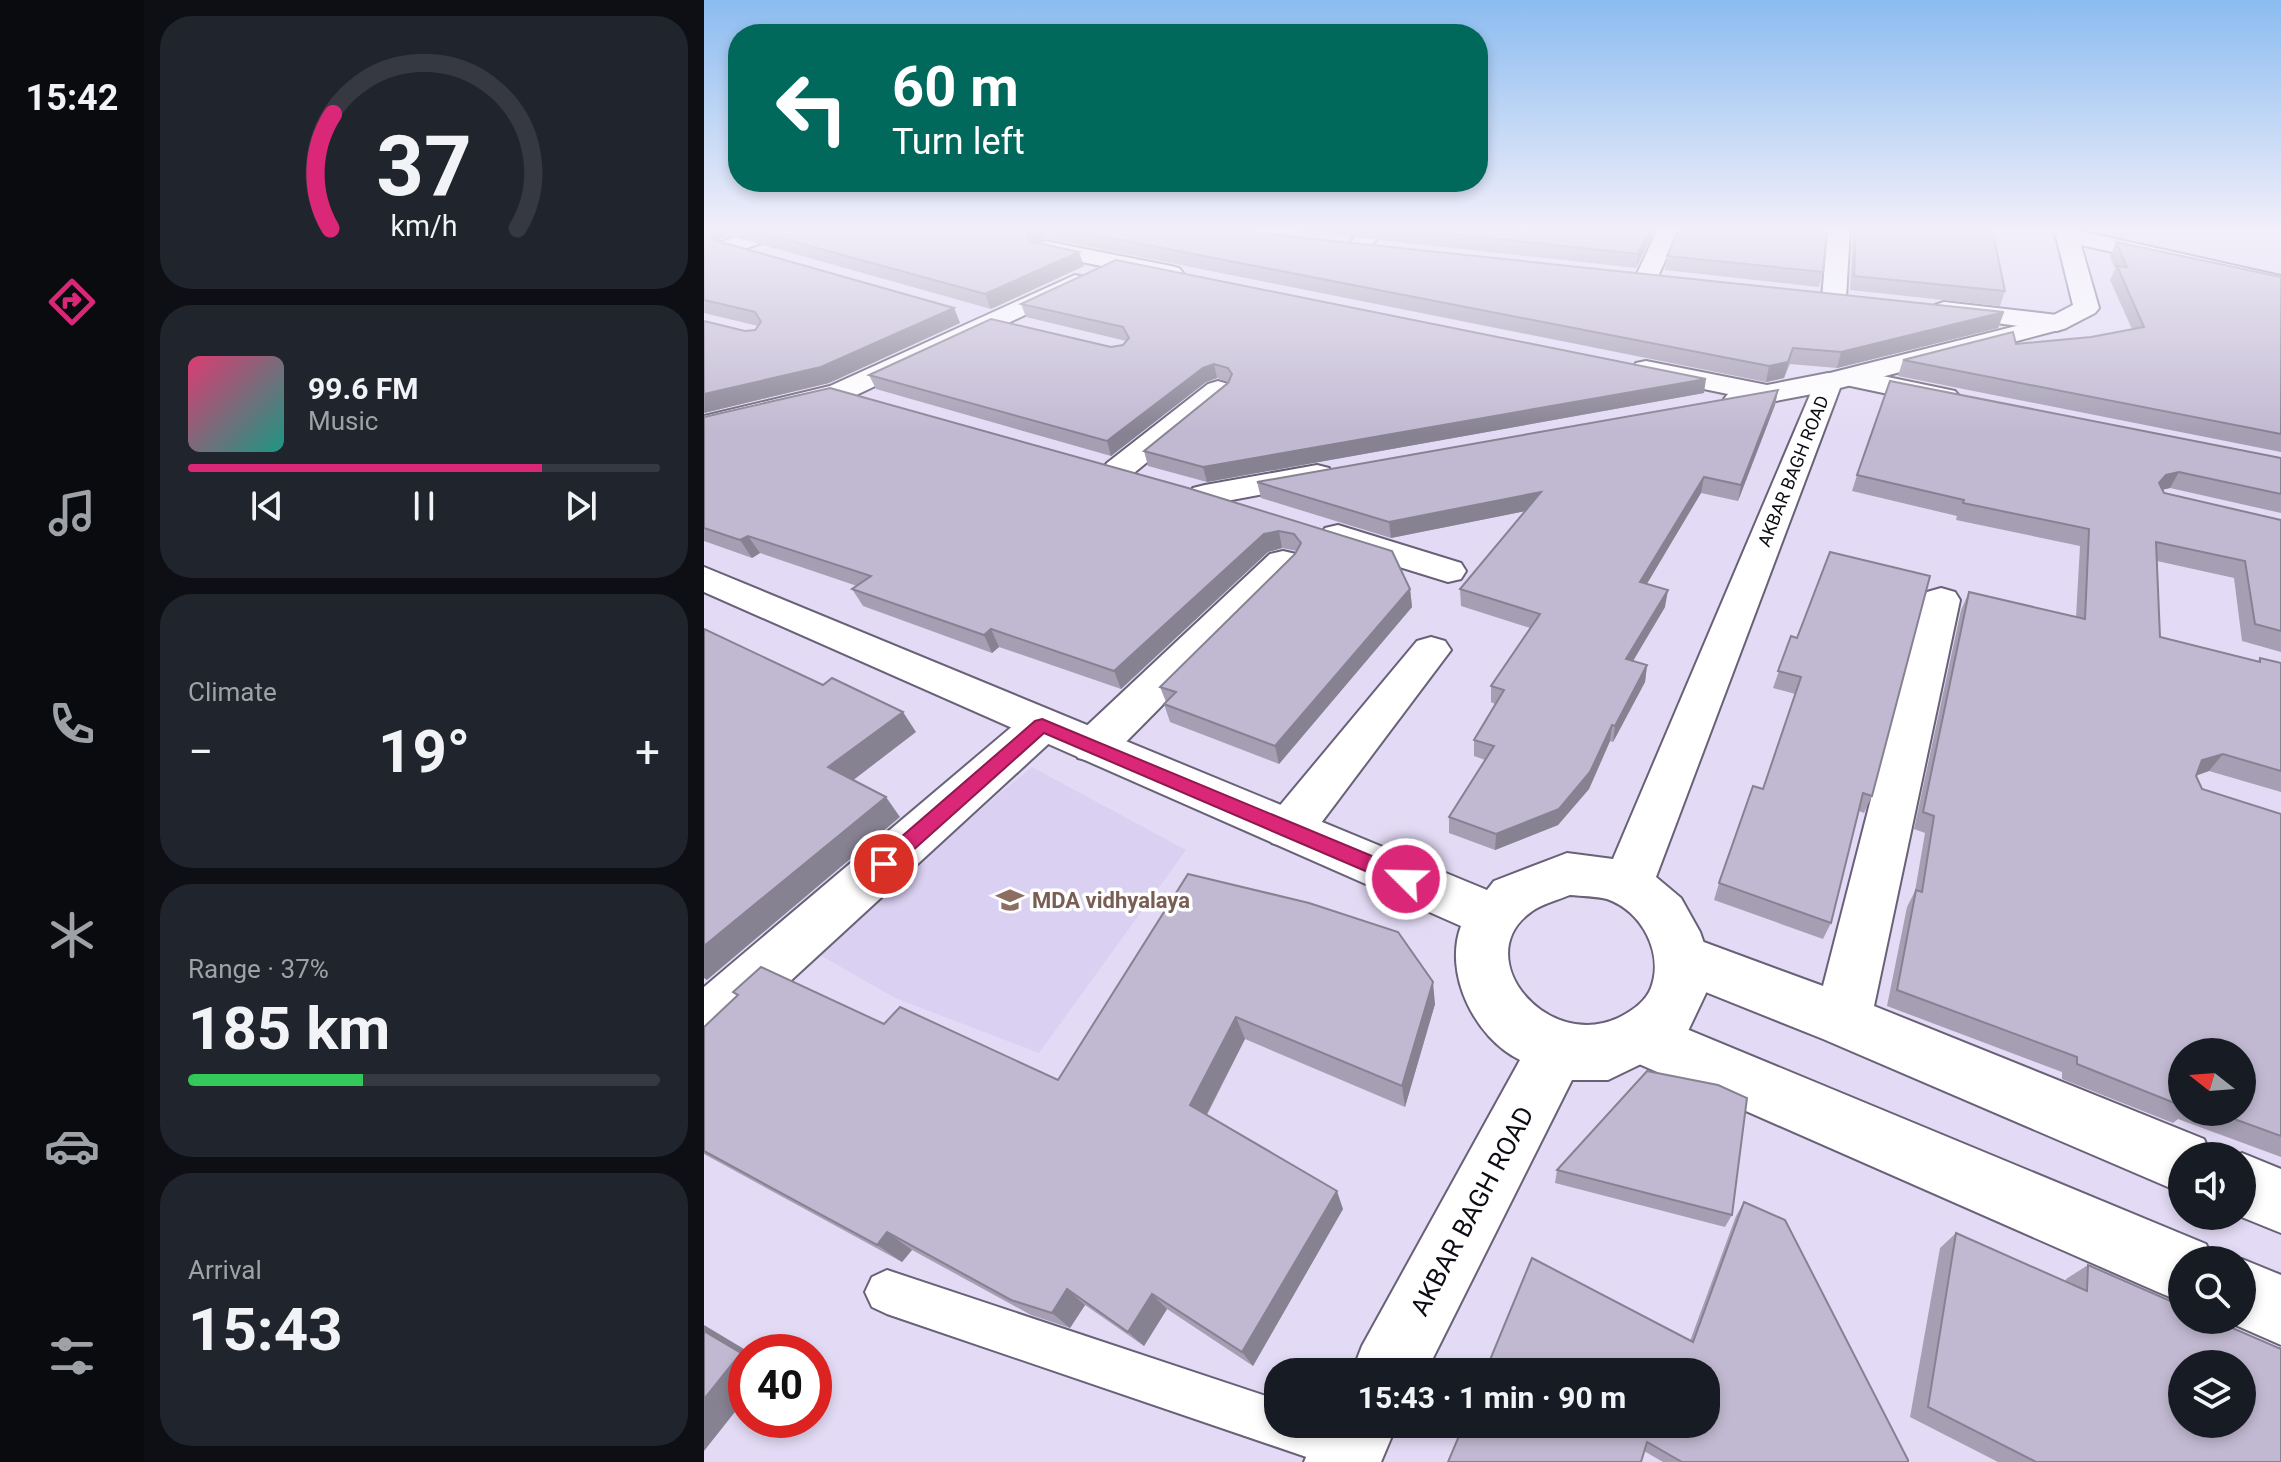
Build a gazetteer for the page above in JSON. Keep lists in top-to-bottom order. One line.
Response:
{"streets":{"street":["AKBAR BAGH ROAD"]},"places":{"school or university":["MDA vidhyalaya"]},"north":"left","page":{"tabs":"15:42","turn":["60 m","Turn left"],"song":["99.6 FM","Music"],"tile":["Climate",["Range · 37%","185 km"],["Arrival","15:43"]],"heat":["−","19°","+"],"limit":"40","trip":"15:43 · 1 min · 90 m","gauge":["37","km/h"]}}
